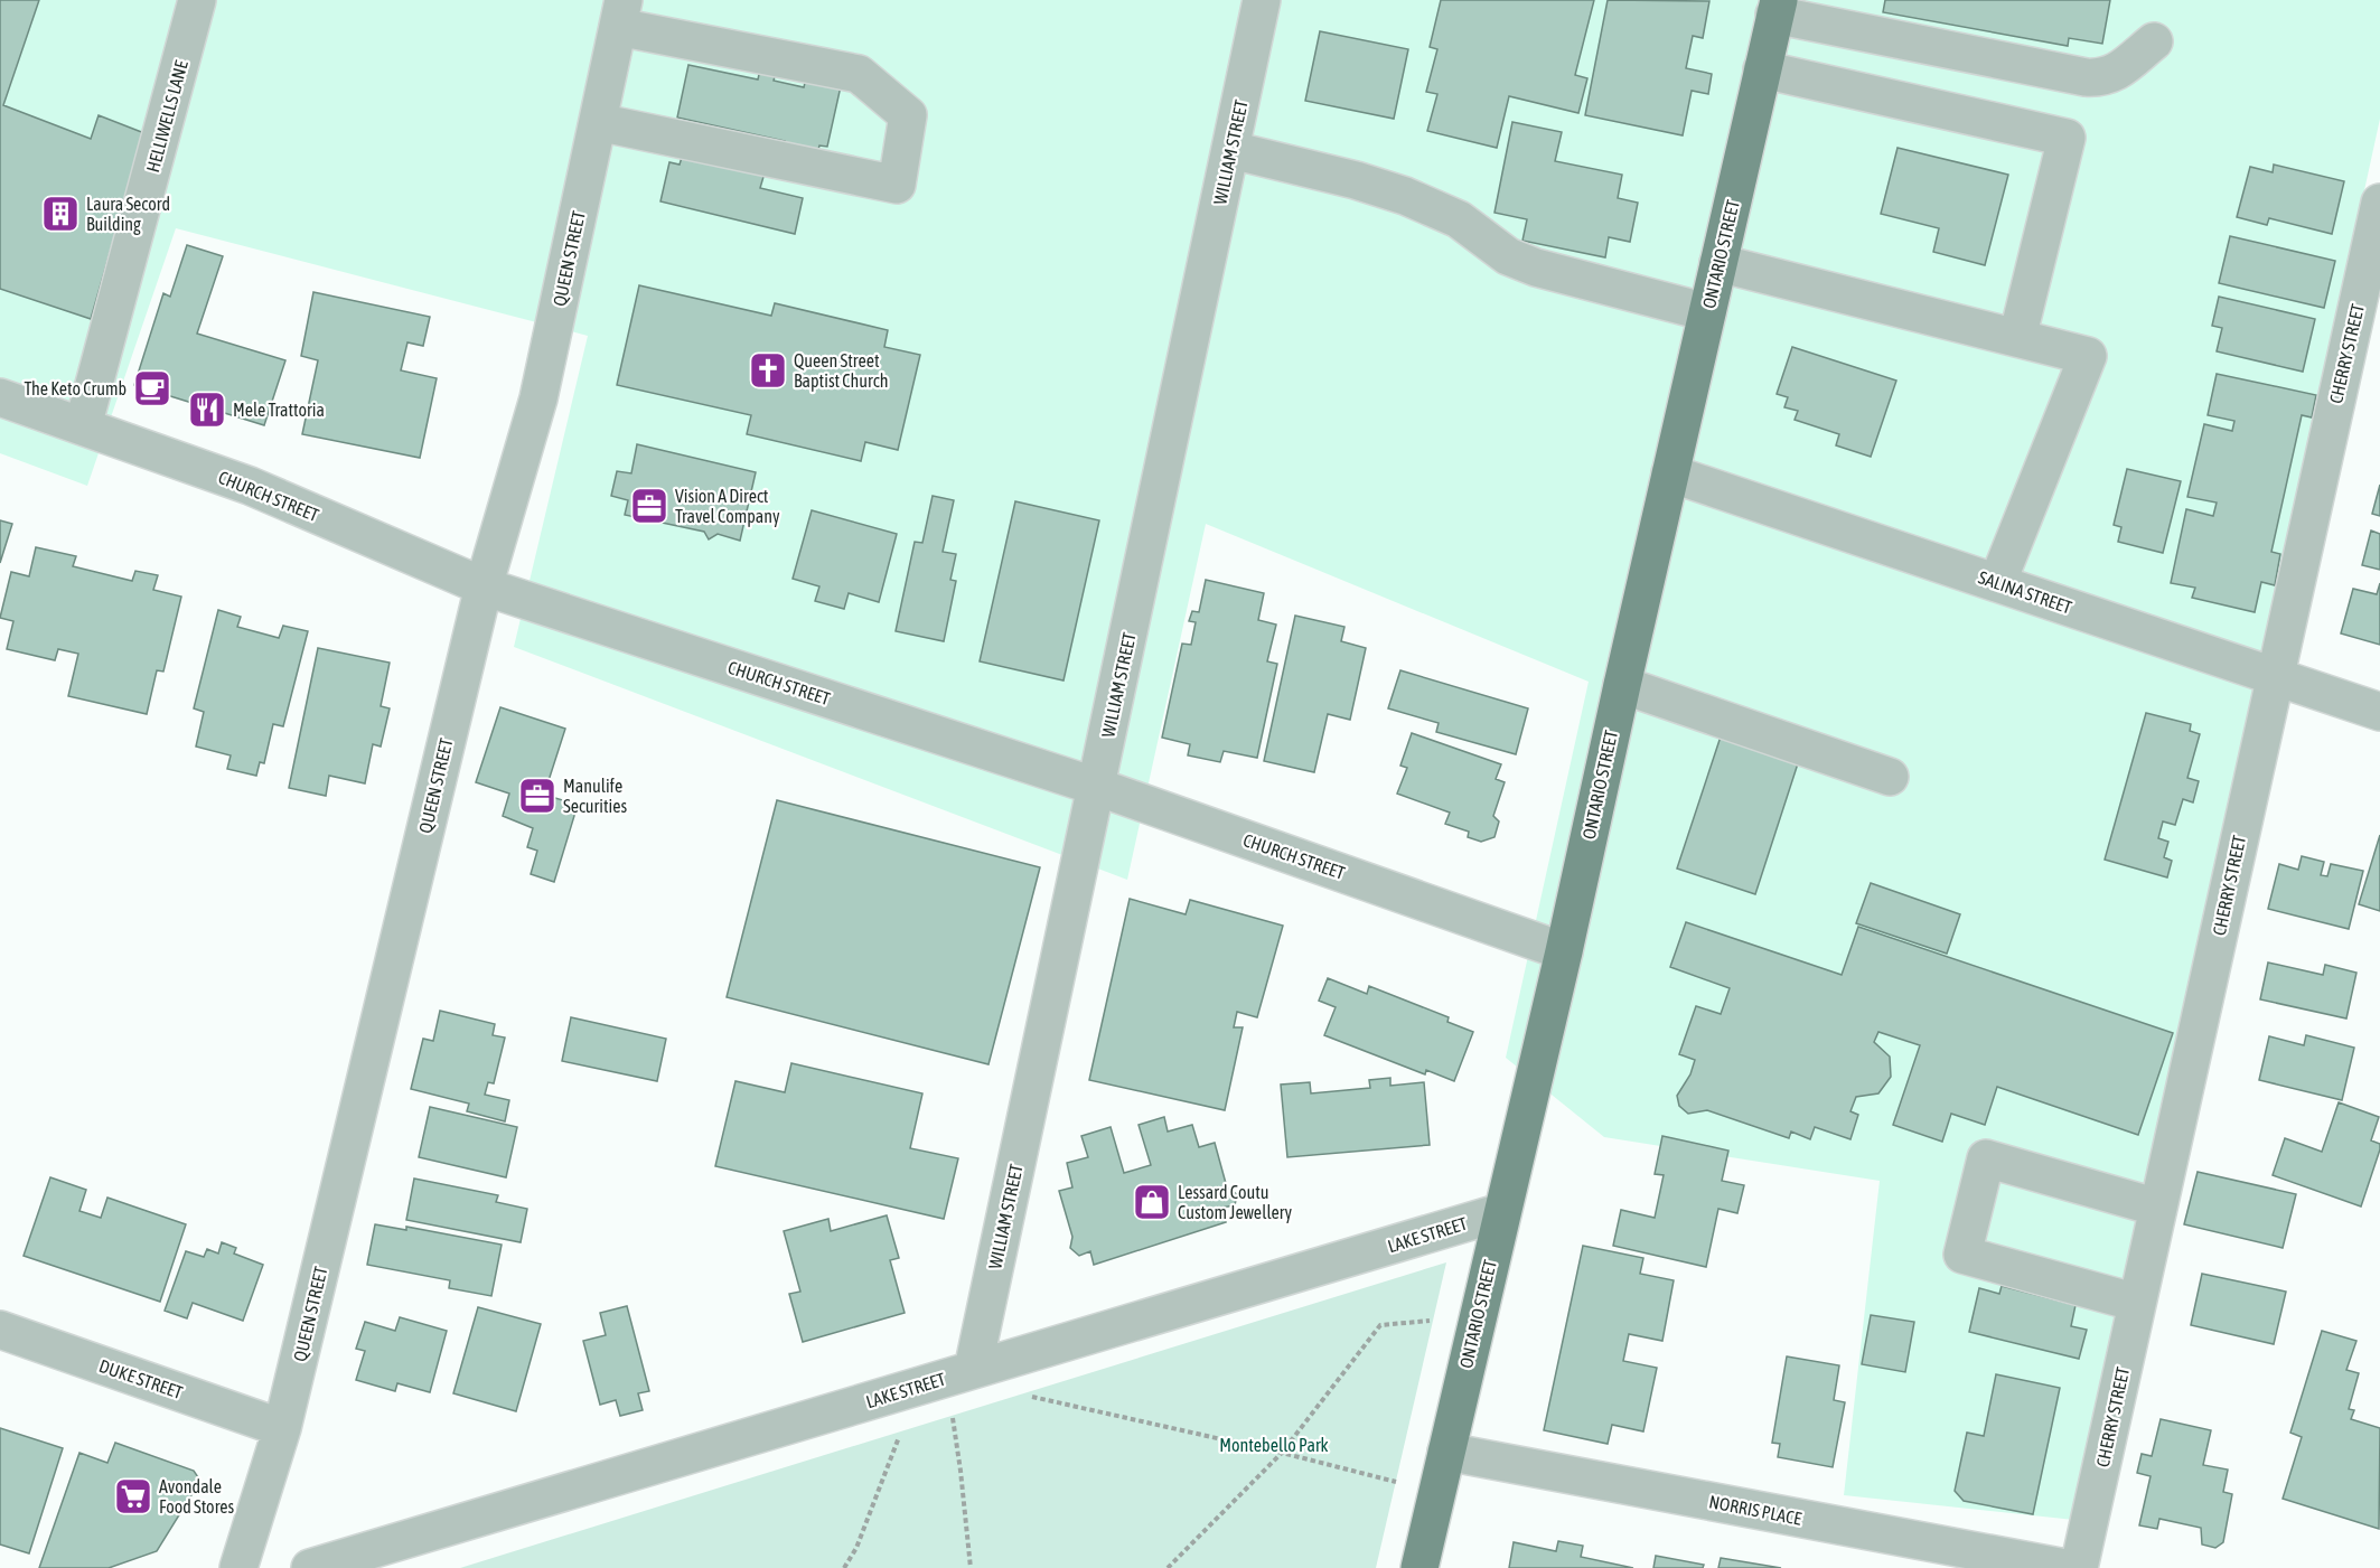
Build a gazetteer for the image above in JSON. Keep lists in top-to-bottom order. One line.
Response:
{"streets":{"main road":["ONTARIO STREET"],"street":["HELLIWELLS LANE","WILLIAM STREET","QUEEN STREET","CHERRY STREET","CHURCH STREET","SALINA STREET","LAKE STREET","DUKE STREET","NORRIS PLACE"]},"crossings":[["HELLIWELLS LANE","CHURCH STREET"],["WILLIAM STREET","CHURCH STREET"],["WILLIAM STREET","LAKE STREET"],["ONTARIO STREET","CHURCH STREET"],["ONTARIO STREET","SALINA STREET"],["ONTARIO STREET","LAKE STREET"],["ONTARIO STREET","NORRIS PLACE"],["QUEEN STREET","CHURCH STREET"],["QUEEN STREET","DUKE STREET"],["CHERRY STREET","SALINA STREET"]],"parks":["Montebello Park"],"places":{"building":["Laura Secord Building"],"church":["Queen Street Baptist Church"],"cafe":["The Keto Crumb"],"restaurant":["Mele Trattoria"],"office":["Vision A Direct Travel Company","Manulife Securities"],"shop":["Lessard Coutu Custom Jewellery"],"supermarket":["Avondale Food Stores"]}}
